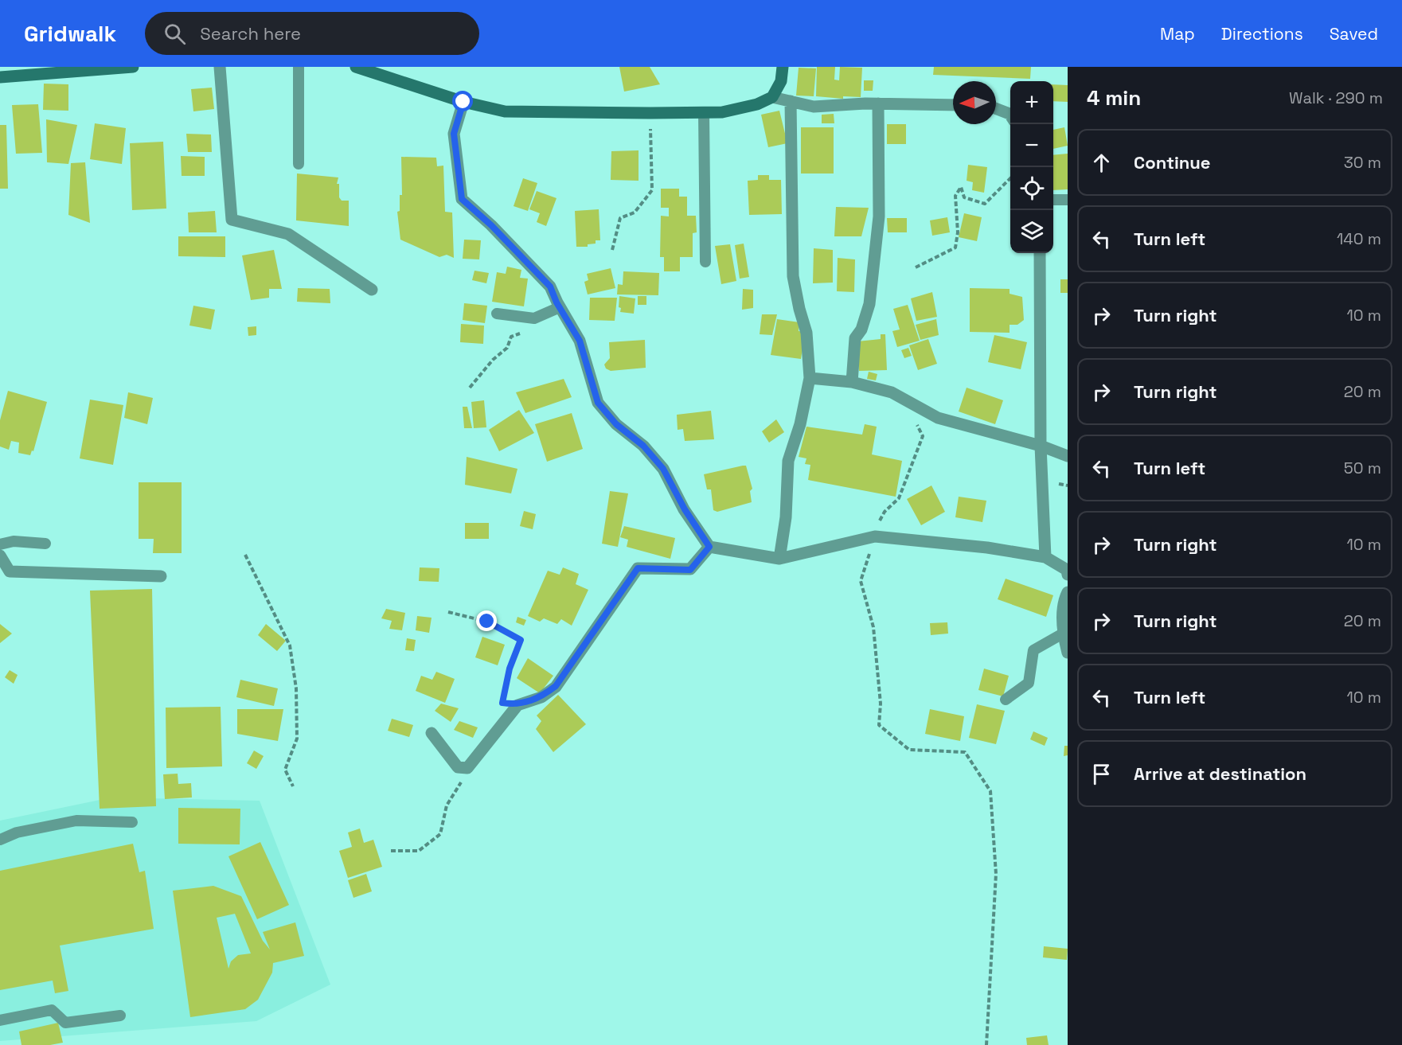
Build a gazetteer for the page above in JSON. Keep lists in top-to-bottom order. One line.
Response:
{"north":"left","page":{"header":"Gridwalk","search":"Search here","nav":["Map","Directions","Saved"],"heading":["4 min","Walk · 290 m"],"map_buttons":["+","−"],"list":[["Continue","30 m"],["Turn left","140 m"],["Turn right","10 m"],["Turn right","20 m"],["Turn left","50 m"],["Turn right","10 m"],["Turn right","20 m"],["Turn left","10 m"],"Arrive at destination"]}}
